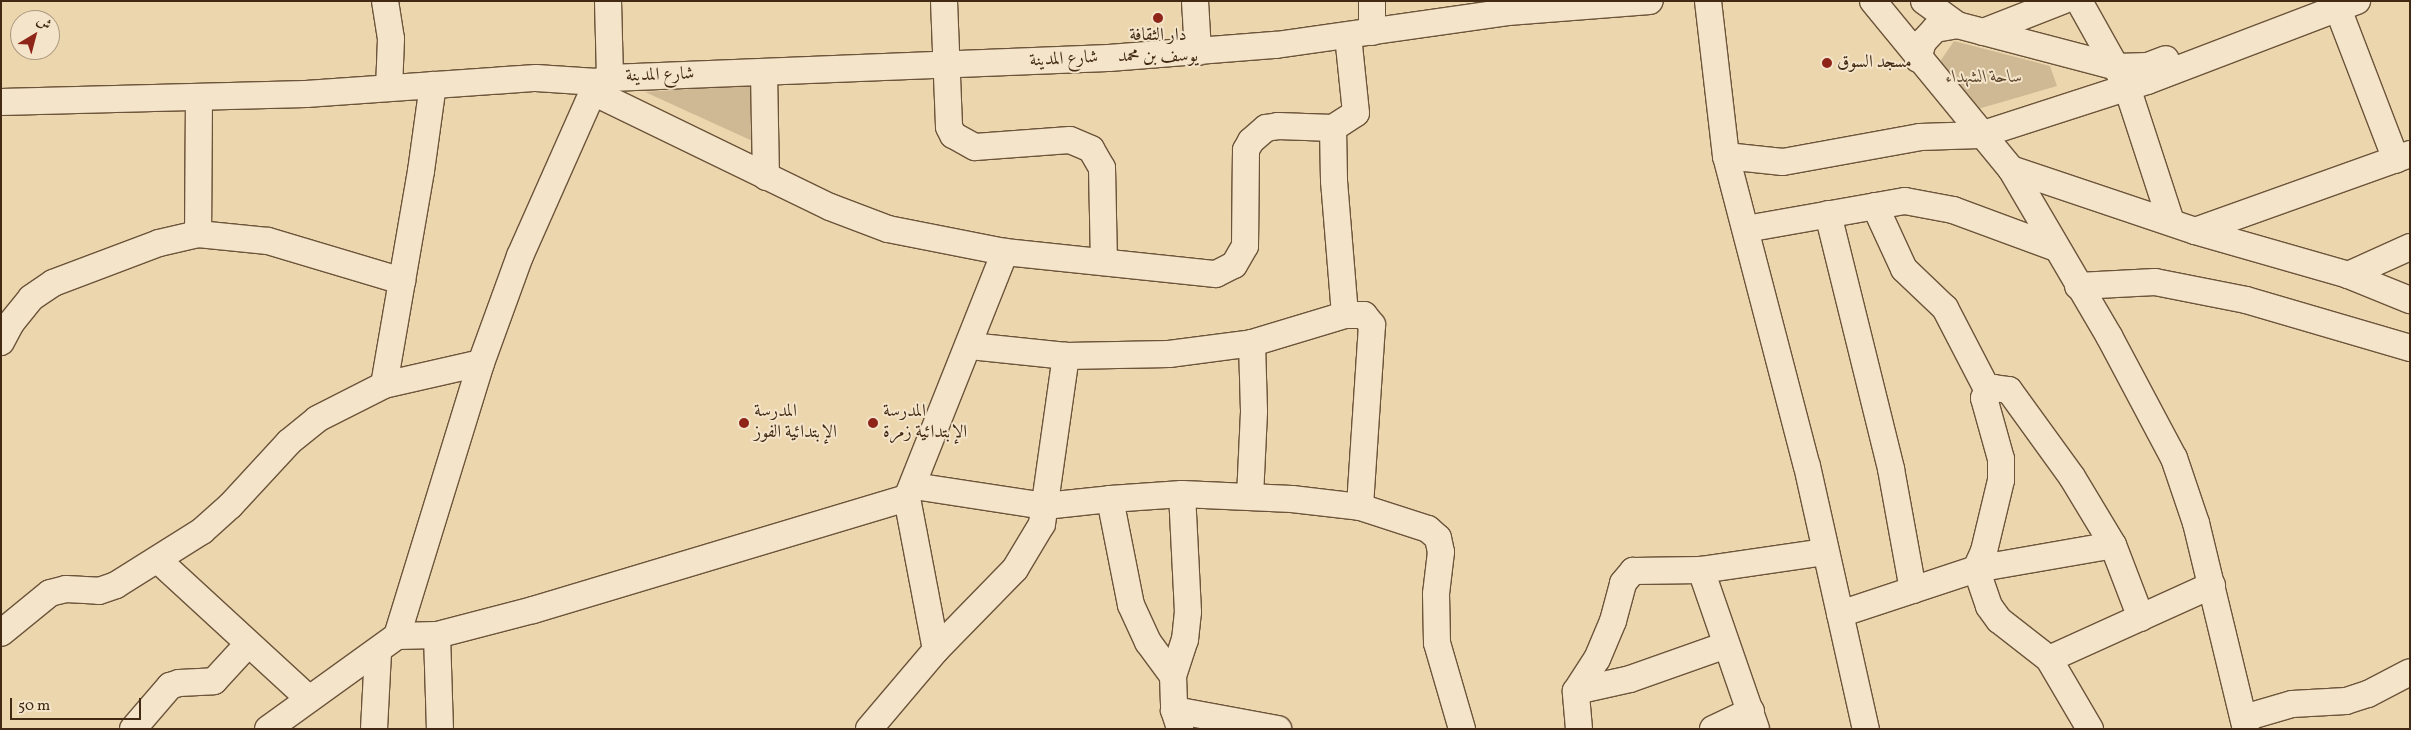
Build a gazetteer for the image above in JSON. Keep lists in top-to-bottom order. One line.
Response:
{"streets":{"street":["شارع المدينة"]},"parks":["ساحة الشهداء"],"places":["دار الثقافة يوسف بن محمد","مسجد السوق","المدرسة الإبتدائية الفوز","المدرسة الإبتدائية زمرة"],"scale_bar":"50 m","north":"top right"}
